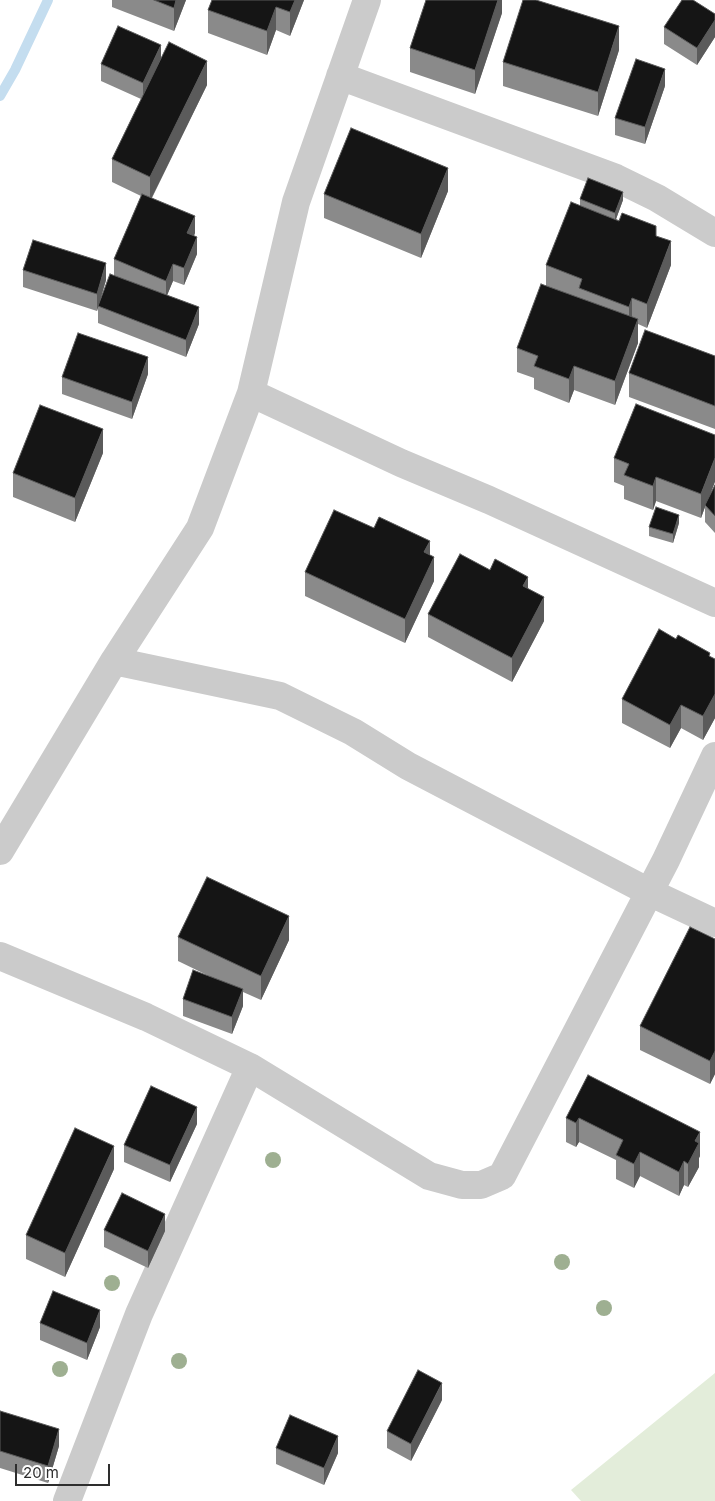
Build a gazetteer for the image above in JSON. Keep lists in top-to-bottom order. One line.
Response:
{"scale_bar":"20 m"}
